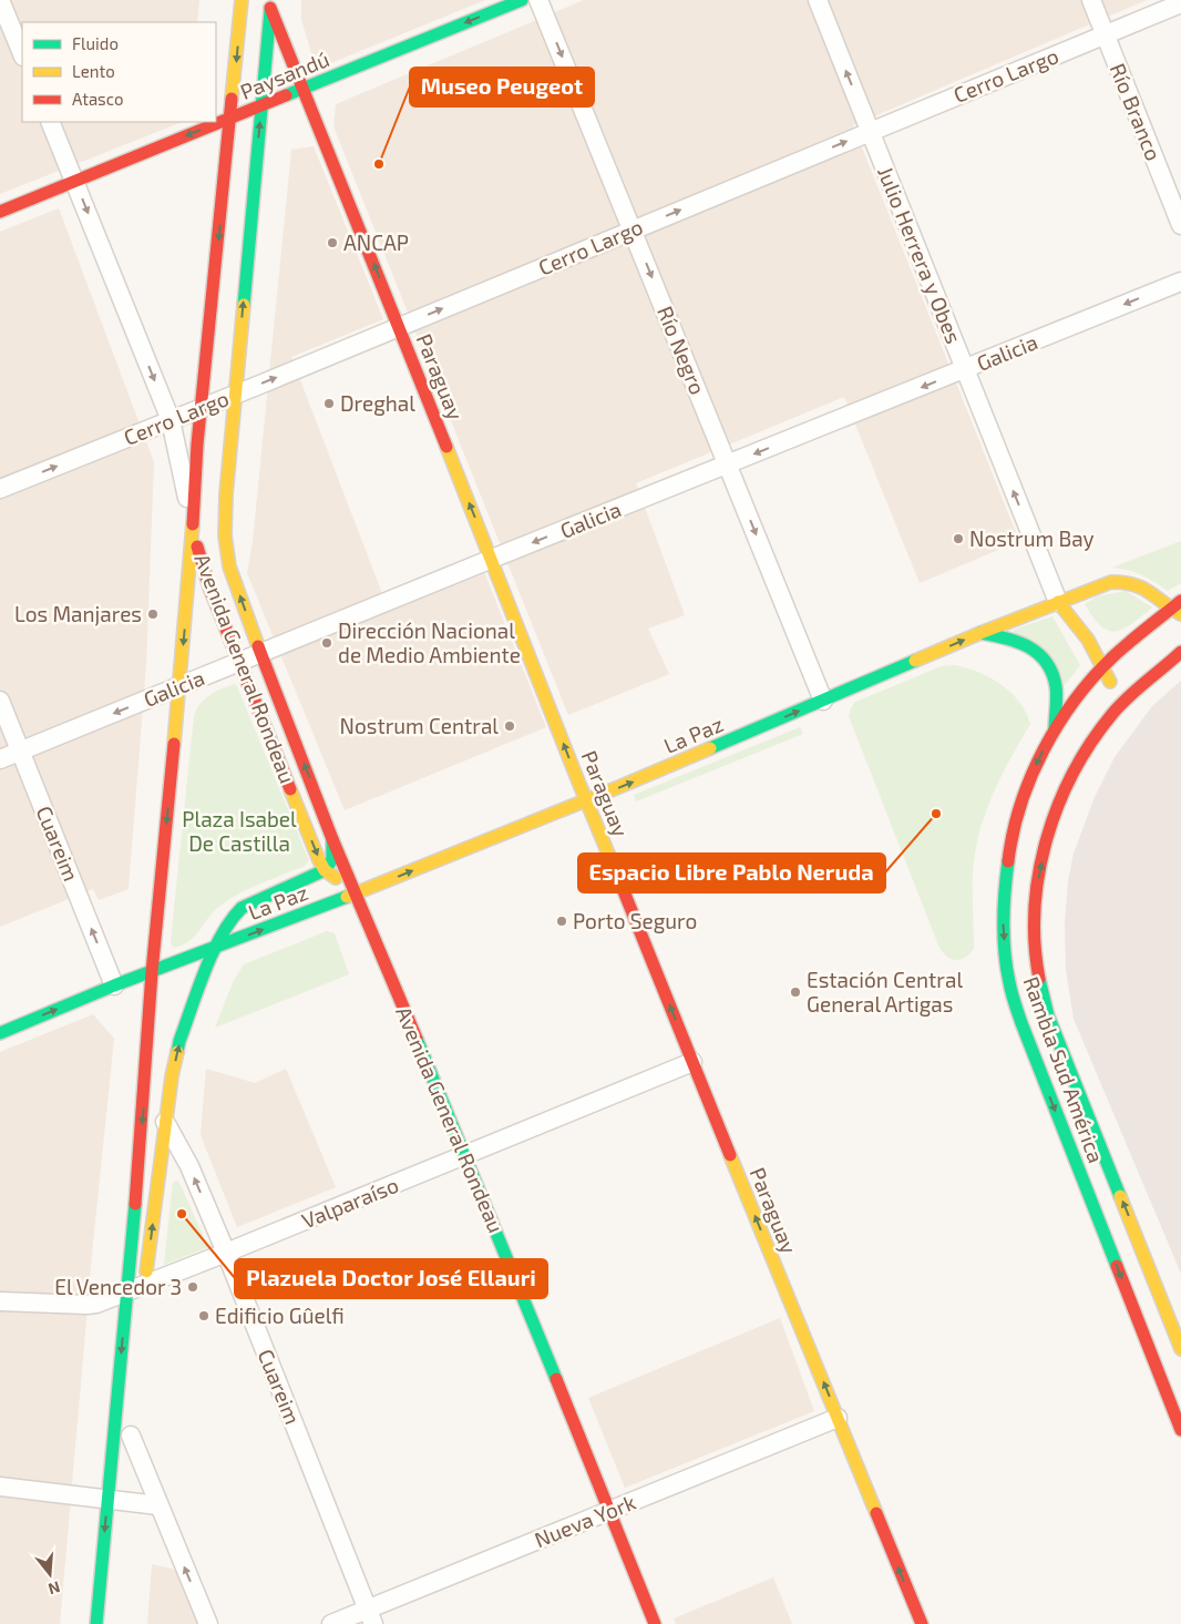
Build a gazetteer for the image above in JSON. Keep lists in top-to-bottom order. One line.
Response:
{"streets":{"main road":["Paysandú","Paraguay","Avenida General Rondeau","La Paz","Rambla Sud América"],"street":["Cerro Largo","Río Branco","Julio Herrera y Obes","Río Negro","Galicia","Cuareim","Valparaíso","Nueva York"]},"crossings":[["Paysandú","Paraguay"],["Paysandú","Avenida General Rondeau"],["Cerro Largo","Río Branco"],["Cerro Largo","Julio Herrera y Obes"],["Cerro Largo","Río Negro"],["Cerro Largo","Paraguay"],["Cerro Largo","Avenida General Rondeau"],["Julio Herrera y Obes","Galicia"],["Julio Herrera y Obes","La Paz"],["Río Negro","Galicia"],["Río Negro","La Paz"],["Galicia","Paraguay"],["Galicia","Avenida General Rondeau"],["Galicia","Cuareim"],["Paraguay","Avenida General Rondeau"],["Paraguay","La Paz"],["Paraguay","Valparaíso"],["Paraguay","Nueva York"],["Avenida General Rondeau","La Paz"],["Avenida General Rondeau","Valparaíso"],["Avenida General Rondeau","Nueva York"],["La Paz","Cuareim"],["La Paz","Rambla Sud América"],["Cuareim","Valparaíso"],["Cuareim","Nueva York"]],"one_way":["Paysandú","Cerro Largo","Julio Herrera y Obes","Río Negro","Galicia","Paraguay","La Paz","Cuareim"],"parks":["Plaza Isabel De Castilla"],"places":["Museo Peugeot","ANCAP","Dreghal","Nostrum Bay","Los Manjares","Dirección Nacional de Medio Ambiente","Nostrum Central","Espacio Libre Pablo Neruda","Porto Seguro","Estación Central General Artigas","Plazuela Doctor José Ellauri","El Vencedor 3","Edificio Gûelfi"],"legend":["Fluido","Lento","Atasco"],"north":"bottom"}
